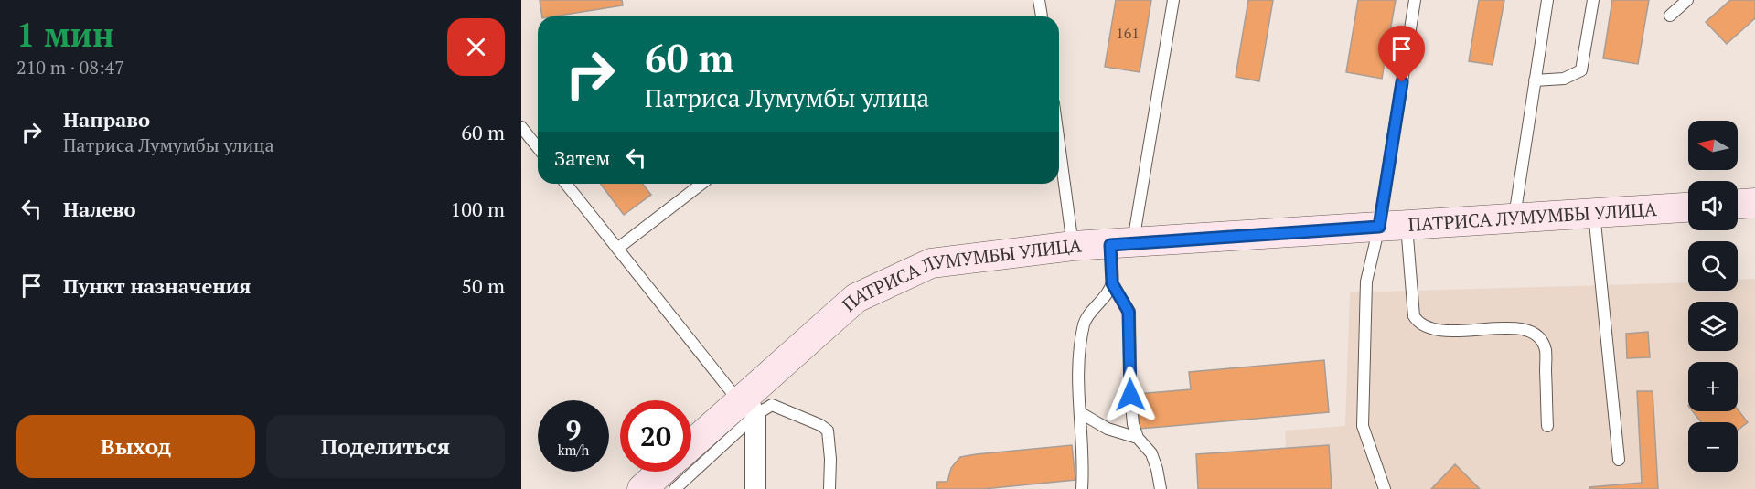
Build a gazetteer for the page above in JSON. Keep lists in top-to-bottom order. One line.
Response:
{"streets":{"street":["ПАТРИСА ЛУМУМБЫ УЛИЦА"]},"house_numbers":["161"],"north":"left","page":{"heading":["1 мин","210 m · 08:47"],"turn":["60 m","Патриса Лумумбы улица"],"list":[{"name":"Направо","note":"Патриса Лумумбы улица","value":"60 m"},{"name":"Налево","value":"100 m"},{"name":"Пункт назначения","value":"50 m"}],"map_buttons":["+","−"],"then":"Затем","speed":"9 km/h","limit":"20","buttons":["Выход","Поделиться"]}}
